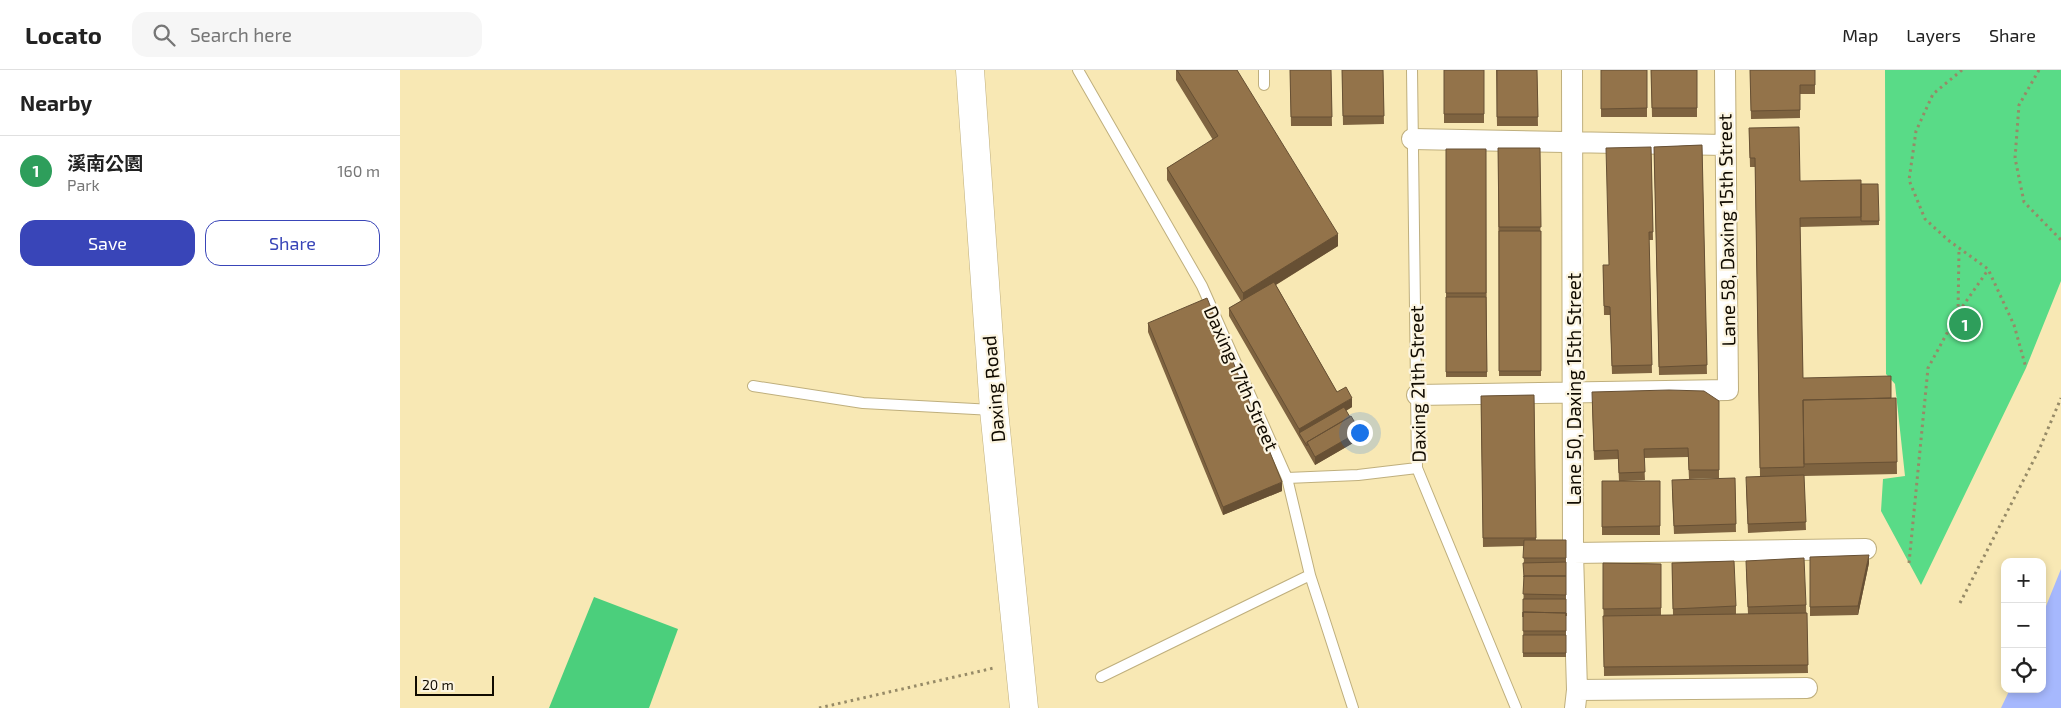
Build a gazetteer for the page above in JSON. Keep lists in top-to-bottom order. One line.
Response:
{"streets":{"main road":["Daxing Road"],"street":["Lane 58, Daxing 15th Street","Lane 50, Daxing 15th Street"],"lane":["Daxing 17th Street","Daxing 21th Street"]},"crossings":[["Lane 58, Daxing 15th Street","Lane 50, Daxing 15th Street"]],"scale_bar":"20 m","page":{"header":"Locato","search":"Search here","nav":["Map","Layers","Share"],"heading":"Nearby","list":[{"mark":"1","name":"溪南公園","note":"Park","value":"160 m"}],"buttons":["Save","Share"],"pins":"1","map_buttons":["+","−"],"scale":"20 m"}}
